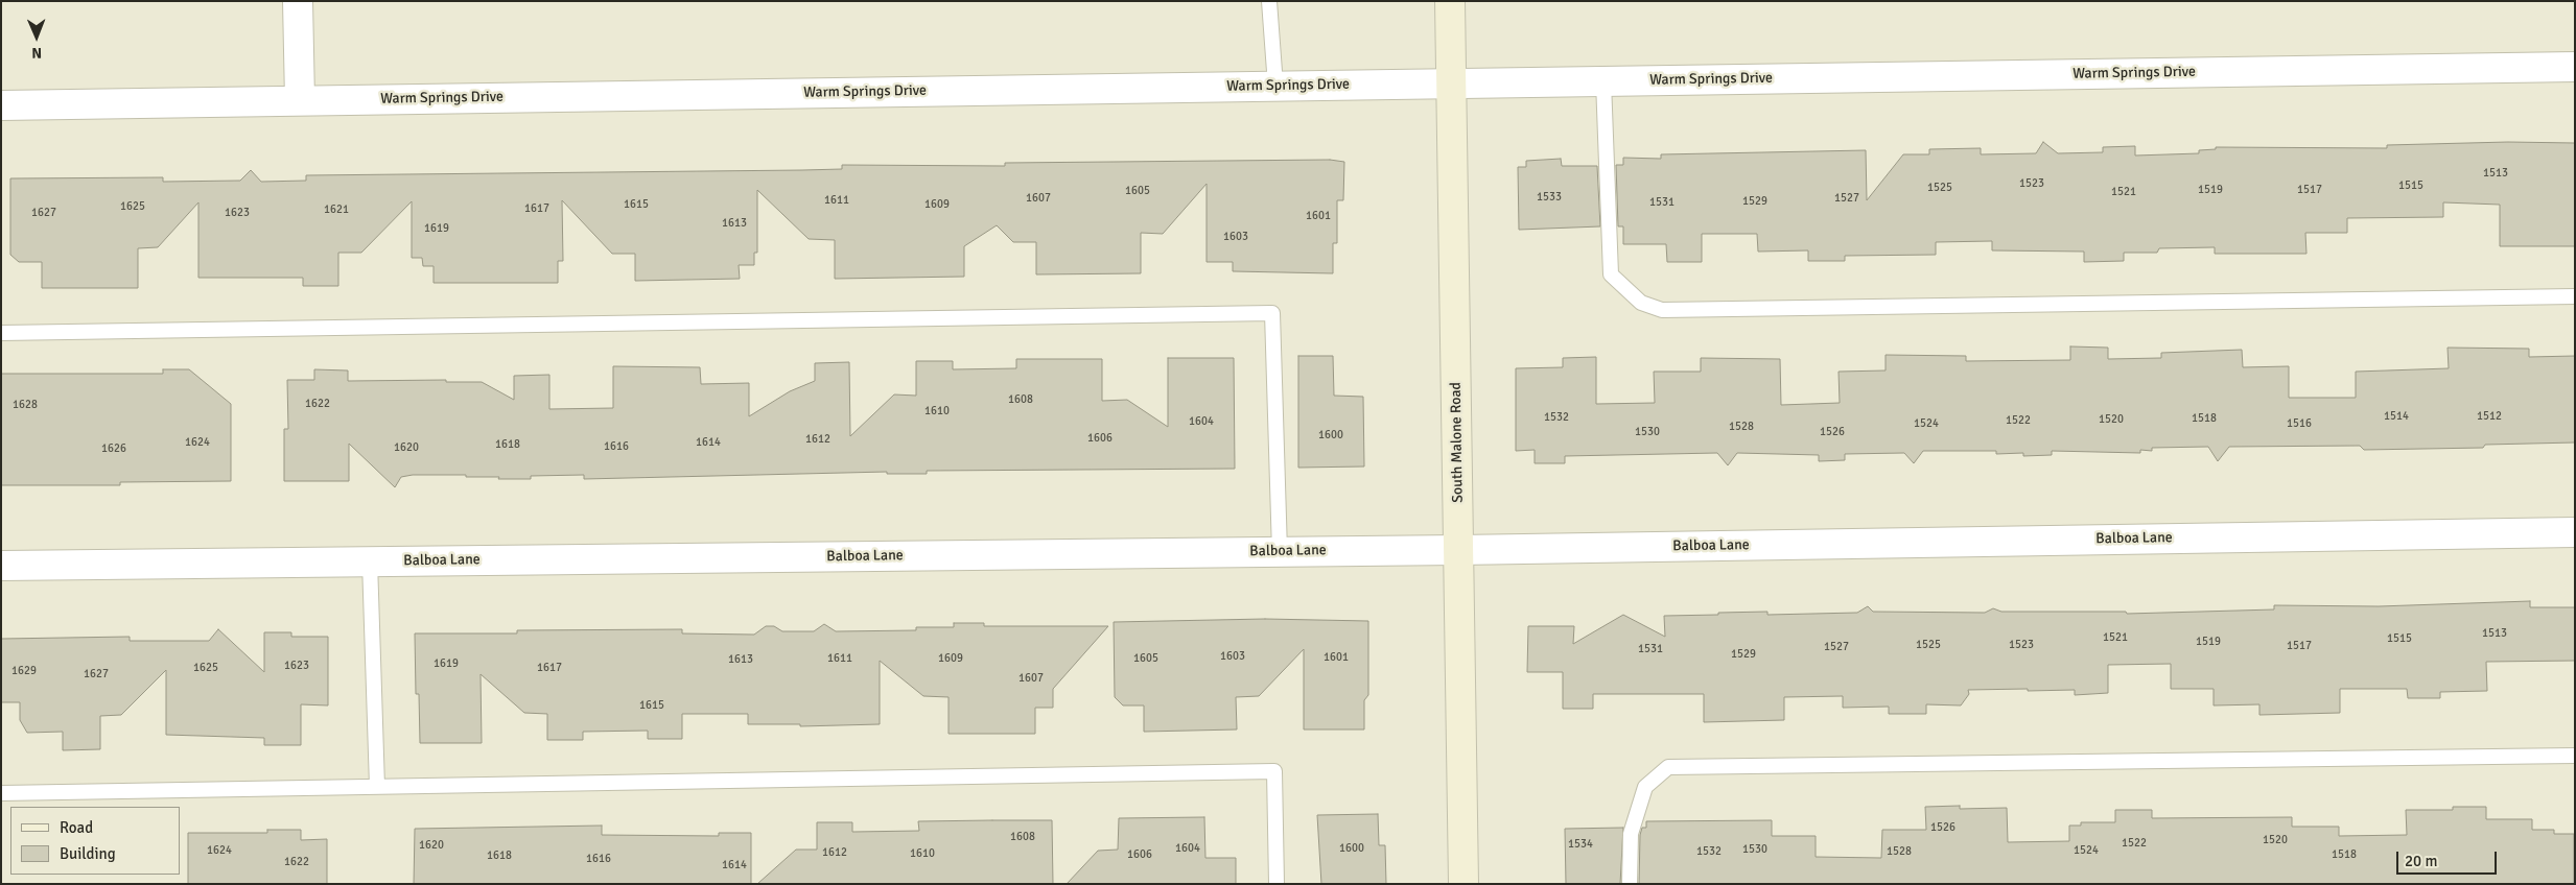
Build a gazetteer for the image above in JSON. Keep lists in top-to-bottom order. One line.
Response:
{"streets":{"street":["Warm Springs Drive","South Malone Road","Balboa Lane"]},"crossings":[["Warm Springs Drive","South Malone Road"],["South Malone Road","Balboa Lane"]],"house_numbers":["1513","1523","1515","1525","1519","1517","1605","1521","1533","1607","1527","1611","1529","1531","1615","1609","1625","1617","1621","1627","1623","1601","1613","1619","1603","1608","1622","1628","1610","1514","1512","1532","1518","1520","1522","1604","1524","1516","1528","1530","1526","1600","1606","1612","1624","1614","1618","1616","1620","1626","1513","1521","1515","1519","1525","1523","1517","1527","1531","1529","1603","1601","1611","1609","1605","1613","1619","1623","1625","1617","1629","1627","1607","1615","1526","1608","1520","1522","1534","1620","1604","1600","1530","1624","1524","1532","1528","1612","1610","1606","1518","1618","1616","1622","1614"],"legend":["Road","Building"],"scale_bar":"20 m","north":"bottom"}
